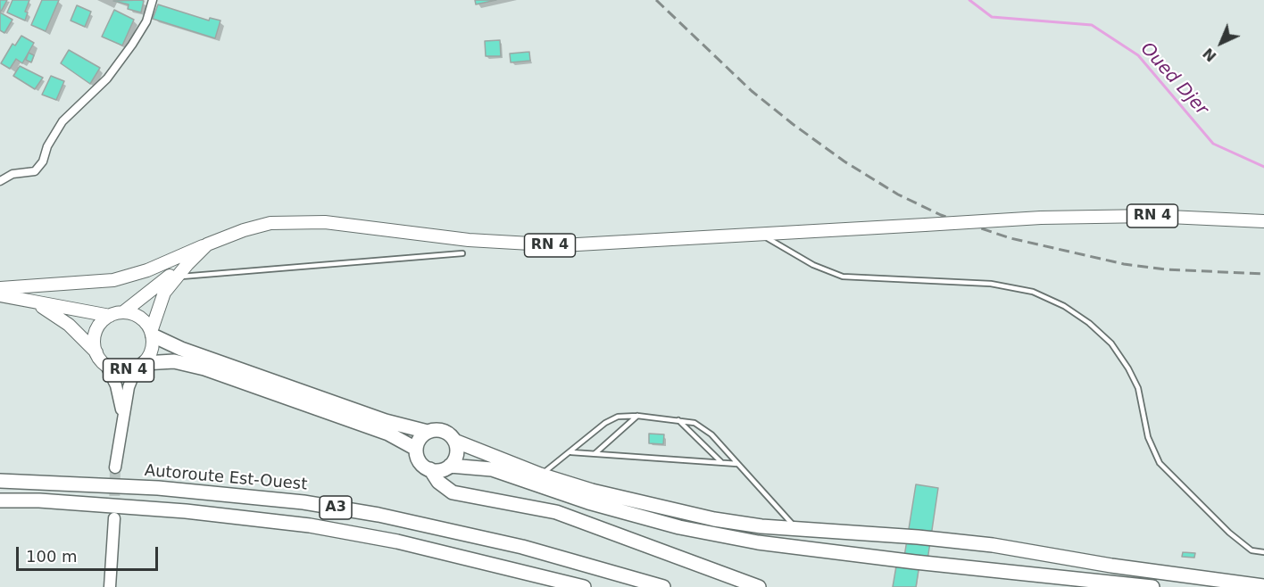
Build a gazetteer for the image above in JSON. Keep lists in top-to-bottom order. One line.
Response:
{"streets":{"highway":["Autoroute Est-Ouest","A3"],"main road":["RN 4"]},"water":["Oued Djer"],"scale_bar":"100 m","north":"bottom left"}
